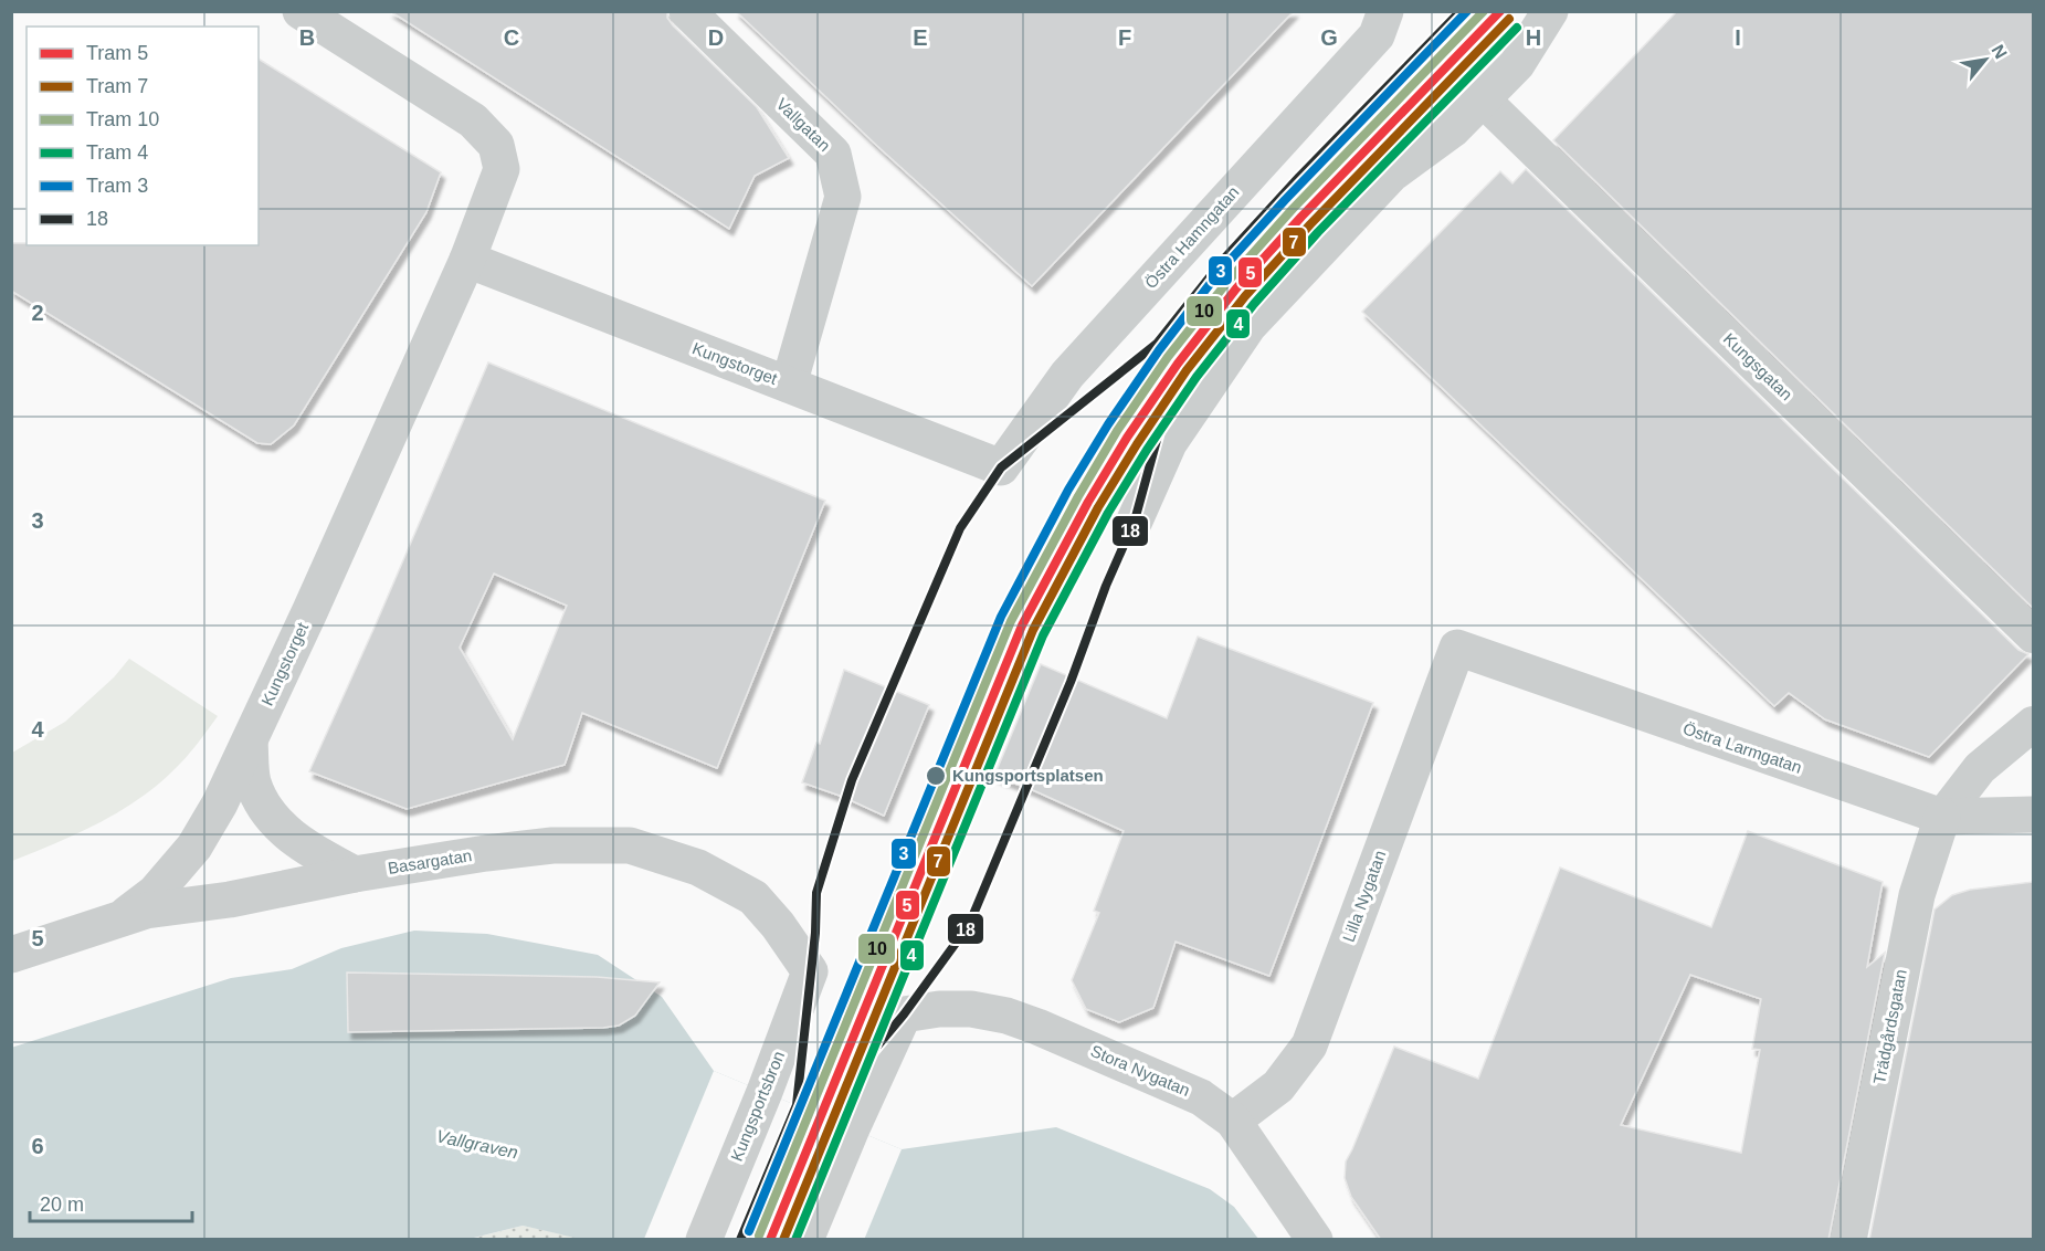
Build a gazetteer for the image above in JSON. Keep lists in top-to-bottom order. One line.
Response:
{"streets":{"street":["Vallgatan","Östra Hamngatan","Kungstorget","Kungsgatan","Östra Larmgatan","Basargatan","Lilla Nygatan","Trädgårdsgatan","Stora Nygatan","Kungsportsbron"]},"crossings":[["Vallgatan","Kungstorget"],["Östra Hamngatan","Kungstorget"],["Kungstorget","Basargatan"],["Östra Larmgatan","Lilla Nygatan"],["Östra Larmgatan","Trädgårdsgatan"],["Basargatan","Kungsportsbron"],["Lilla Nygatan","Stora Nygatan"]],"water":["Vallgraven"],"places":["Kungsportsplatsen"],"lines":["tram line 5","tram line 10","tram line 3","transit line 18","tram line 7","tram line 4"],"legend":["Tram 5","Tram 7","Tram 10","Tram 4","Tram 3","18"],"scale_bar":"20 m","north":"top right","grid":{"columns":["B","C","D","E","F","G","H","I"],"rows":["2","3","4","5","6"]}}
